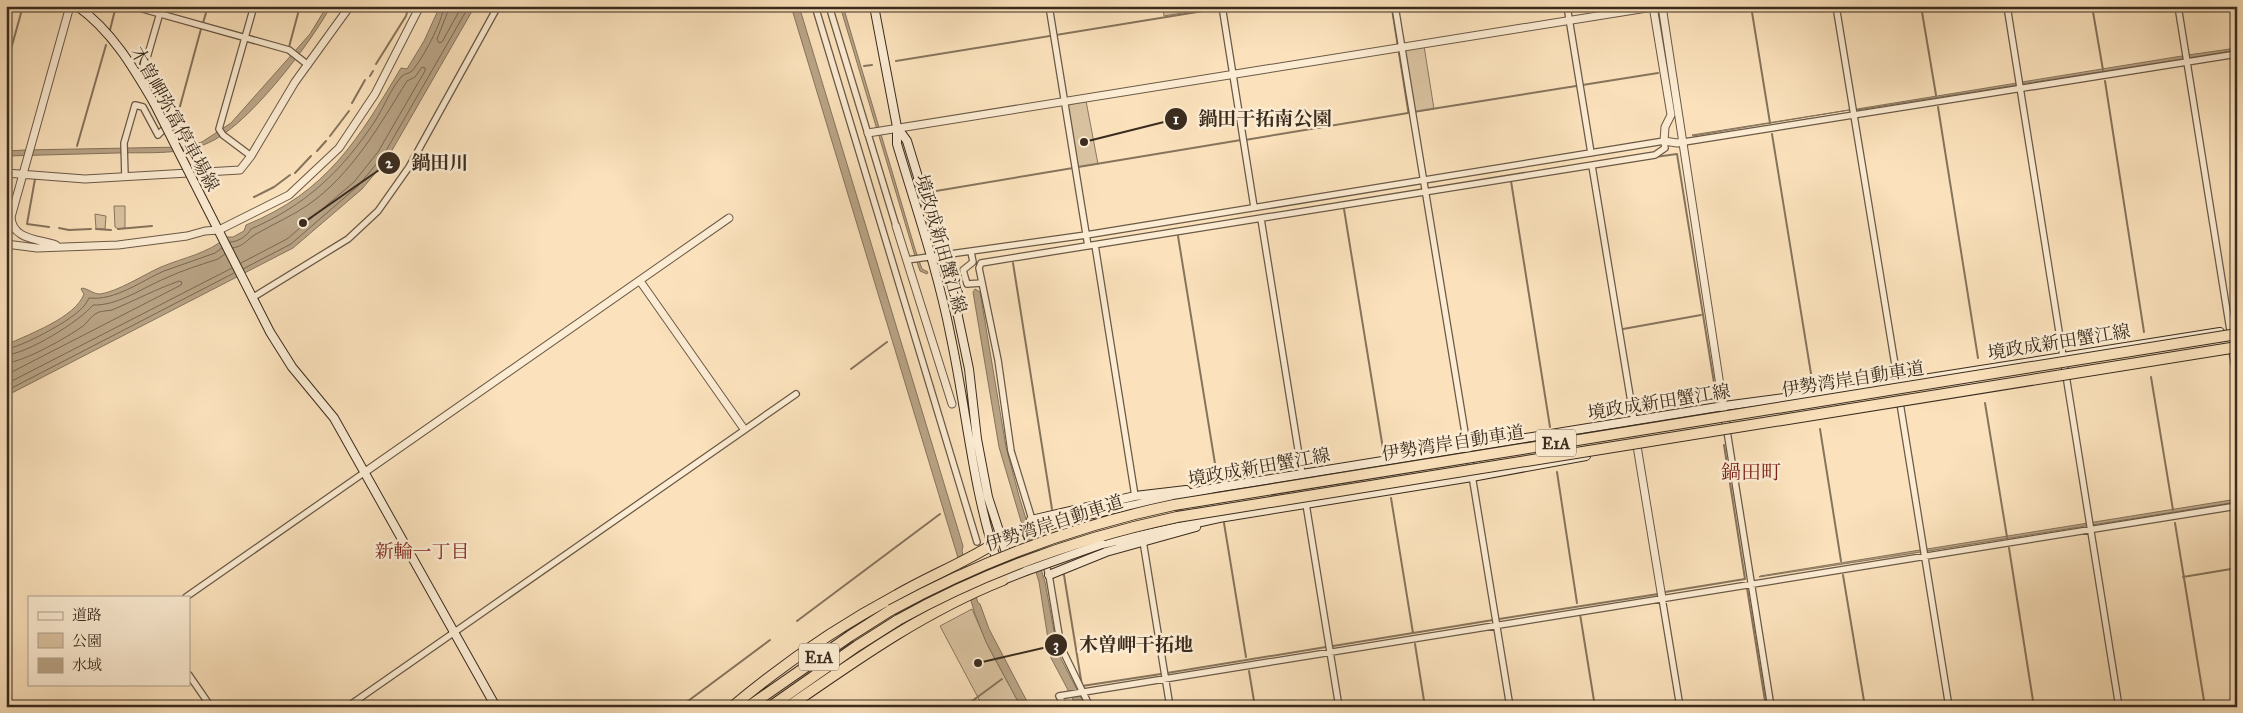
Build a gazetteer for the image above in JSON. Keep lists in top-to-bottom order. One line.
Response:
{"streets":{"highway":["伊勢湾岸自動車道","E1A"],"main road":["木曽岬弥富停車場線","境政成新田蟹江線"]},"crossings":[["境政成新田蟹江線","伊勢湾岸自動車道"]],"districts":["鍋田町","新輪一丁目"],"places":["鍋田干拓南公園","鍋田川","木曽岬干拓地"],"legend":["道路","公園","水域"]}
